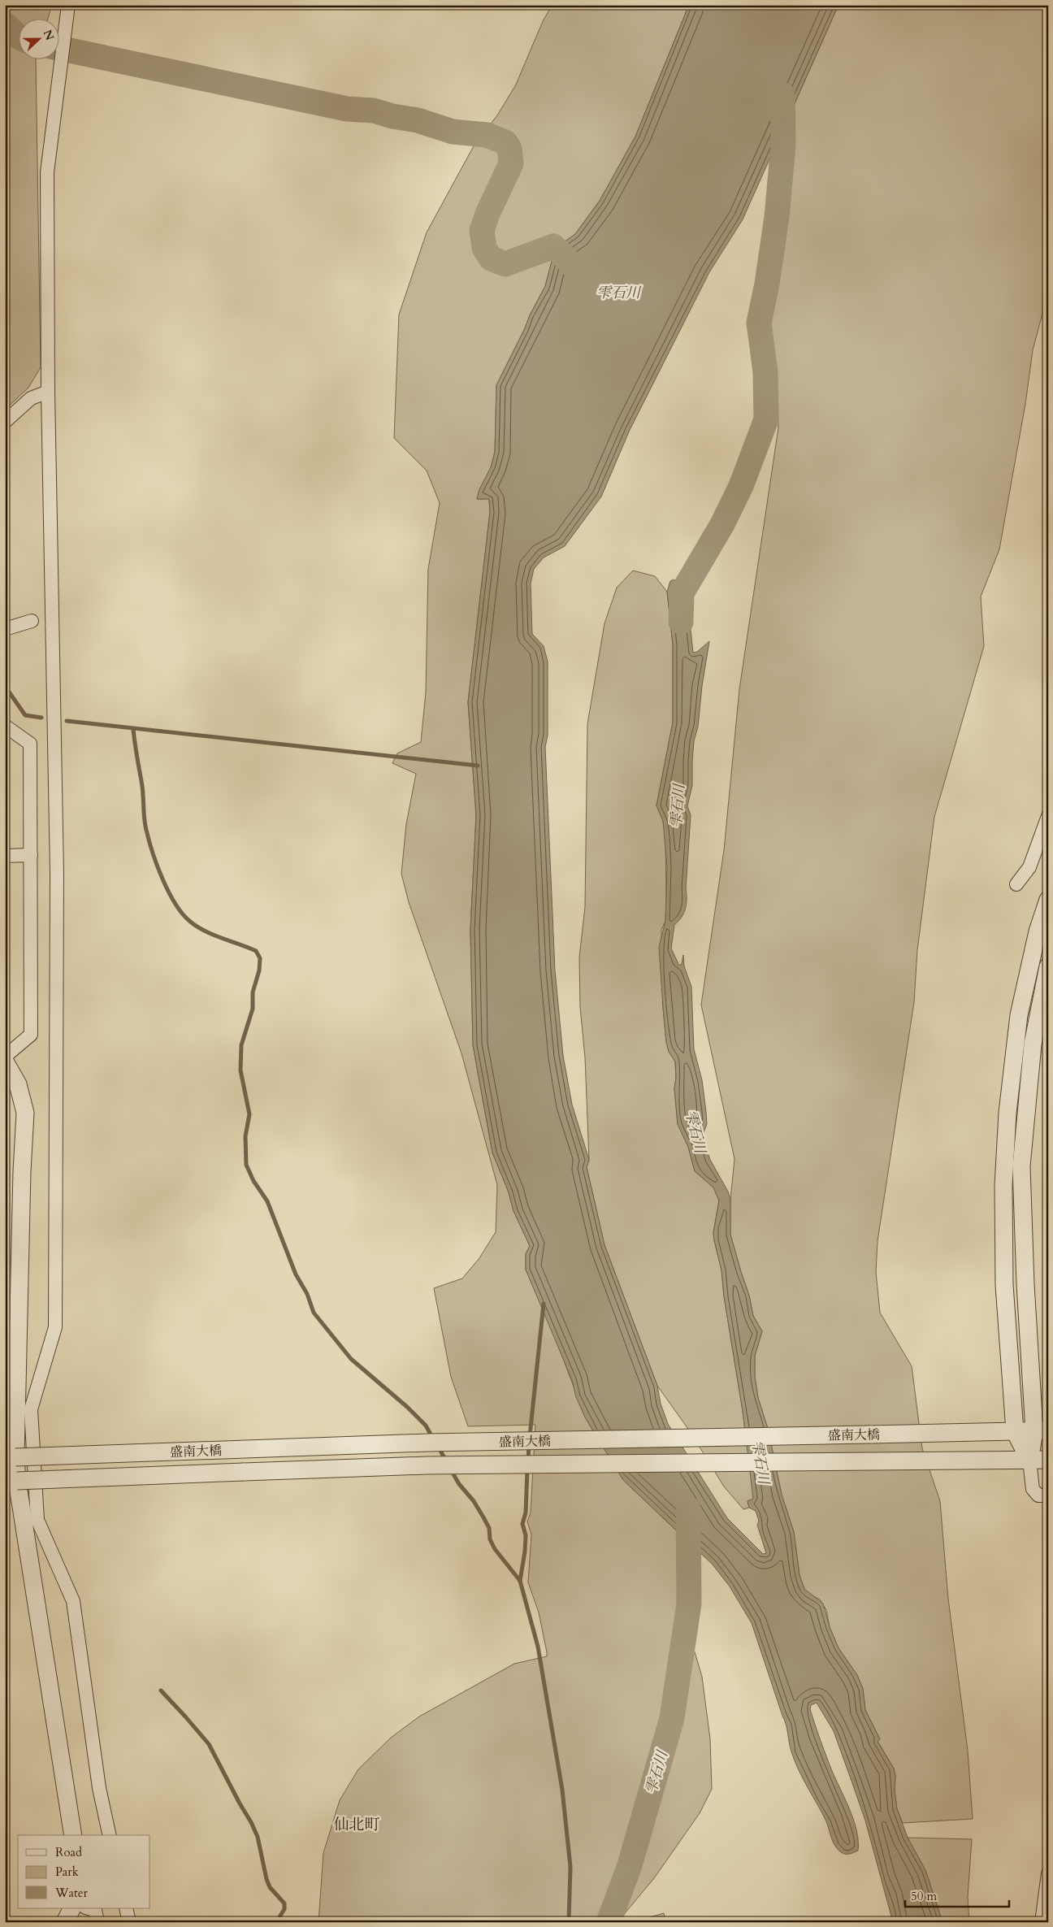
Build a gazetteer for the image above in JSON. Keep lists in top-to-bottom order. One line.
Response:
{"streets":{"street":["盛南大橋"]},"districts":["仙北町"],"water":["雫石川"],"legend":["Road","Park","Water"],"scale_bar":"50 m","north":"right"}
